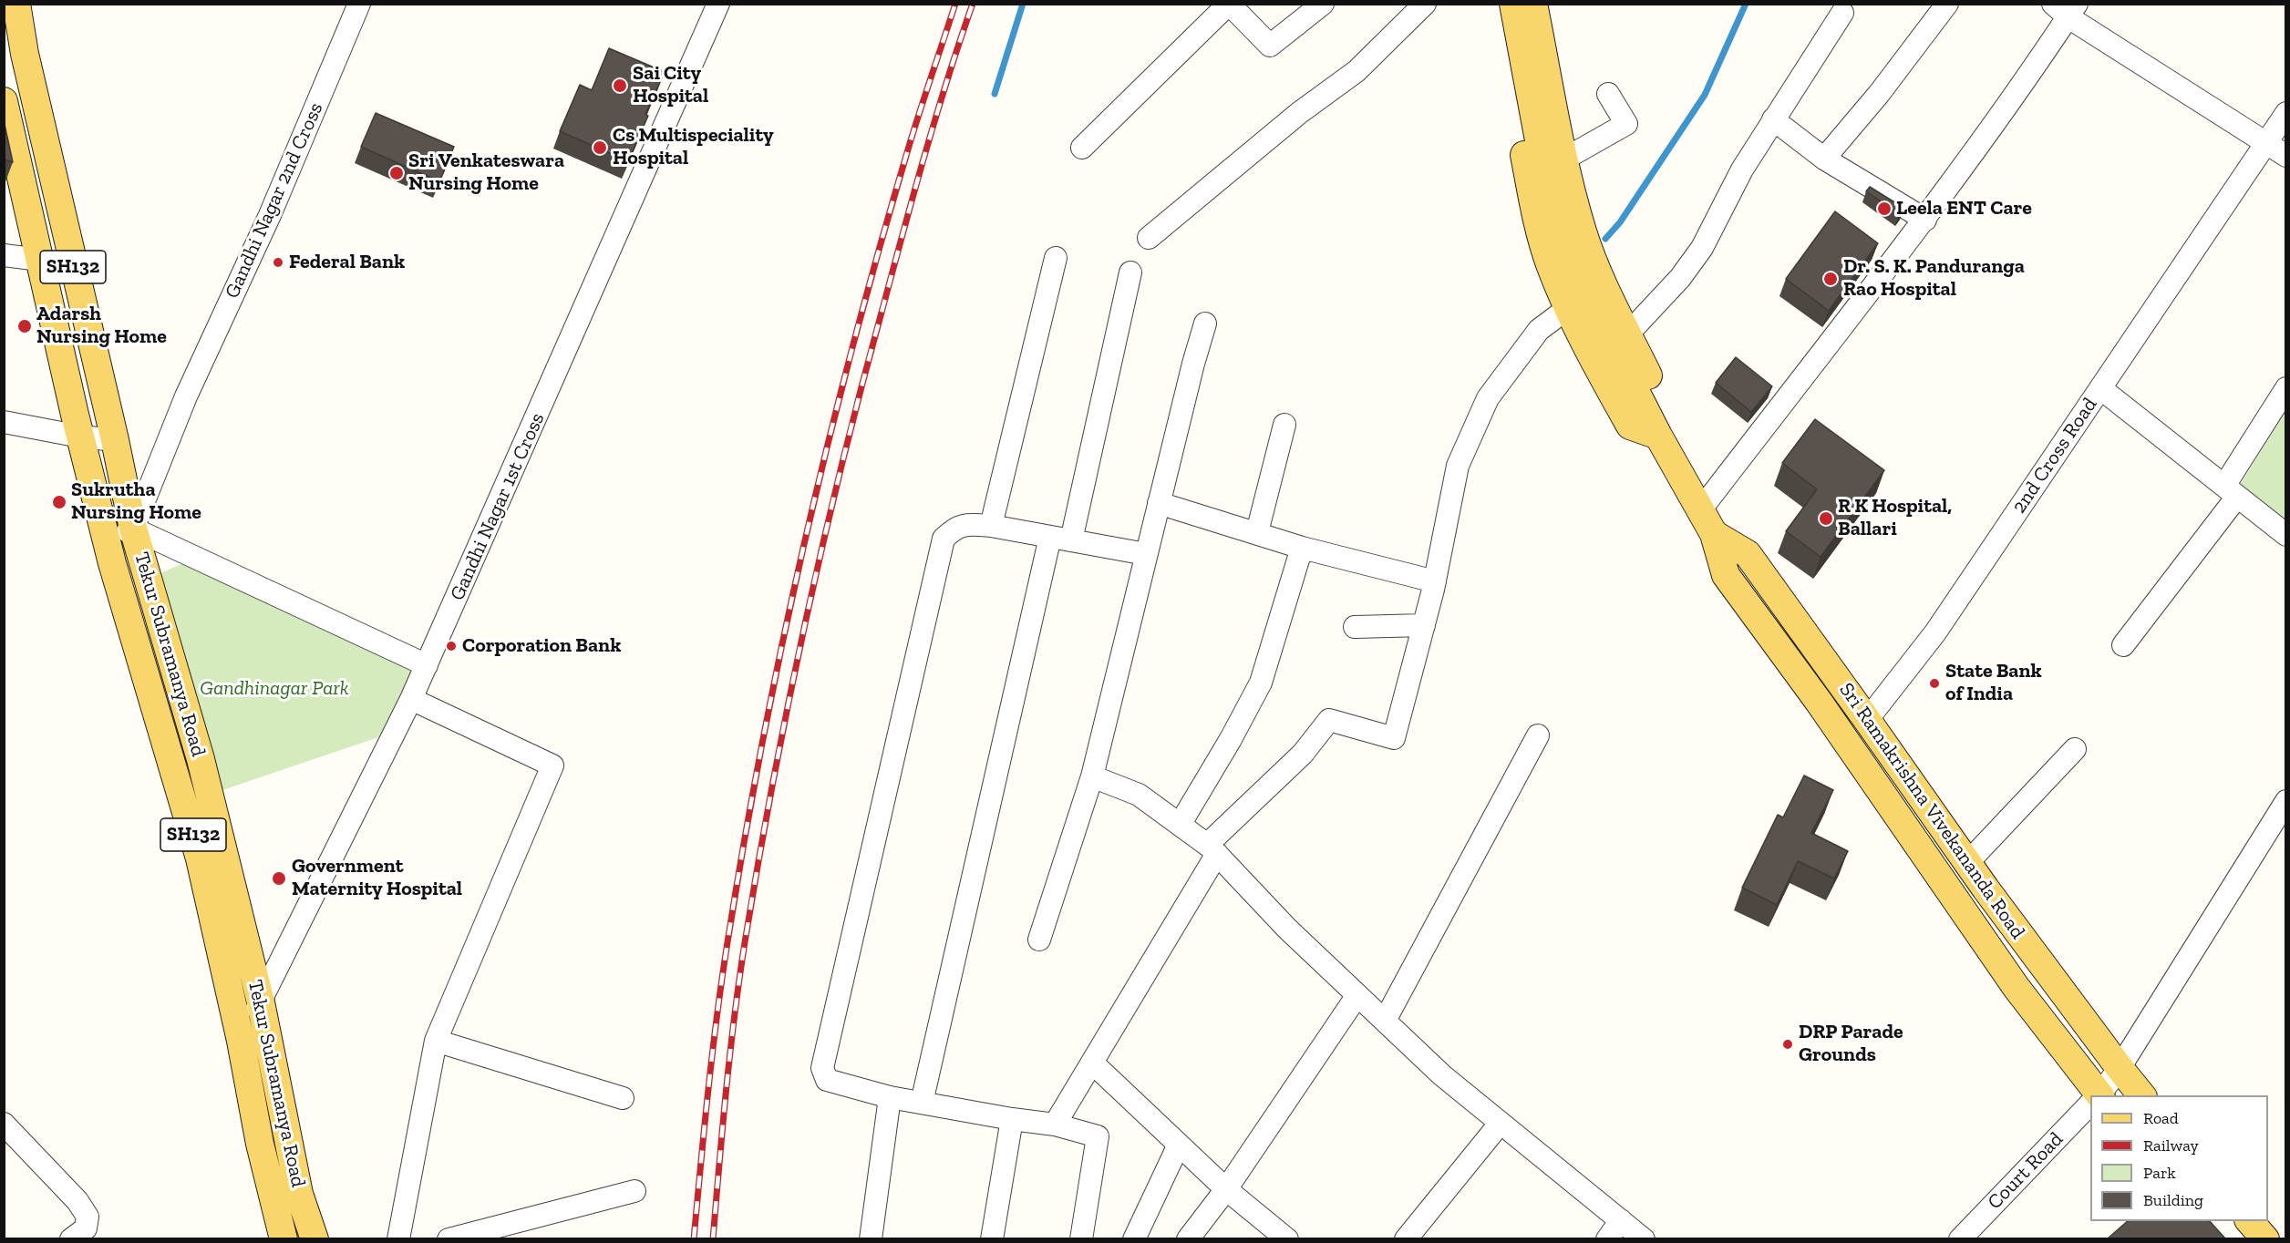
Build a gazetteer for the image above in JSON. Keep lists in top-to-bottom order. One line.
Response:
{"streets":{"main road":["SH132","Tekur Subramanya Road","Sri Ramakrishna Vivekananda Road"],"street":["Gandhi Nagar 2nd Cross","2nd Cross Road","Gandhi Nagar 1st Cross","Court Road"]},"crossings":[["Gandhi Nagar 2nd Cross","Tekur Subramanya Road"],["SH132","Tekur Subramanya Road"],["2nd Cross Road","Sri Ramakrishna Vivekananda Road"],["Gandhi Nagar 1st Cross","Tekur Subramanya Road"],["Sri Ramakrishna Vivekananda Road","Court Road"]],"parks":["Gandhinagar Park"],"places":["Sai City Hospital","Cs Multispeciality Hospital","Sri Venkateswara Nursing Home","Leela ENT Care","Federal Bank","Dr. S. K. Panduranga Rao Hospital","Adarsh Nursing Home","Sukrutha Nursing Home","R K Hospital, Ballari","Corporation Bank","State Bank of India","Government Maternity Hospital","DRP Parade Grounds"],"legend":["Road","Railway","Park","Building"]}
